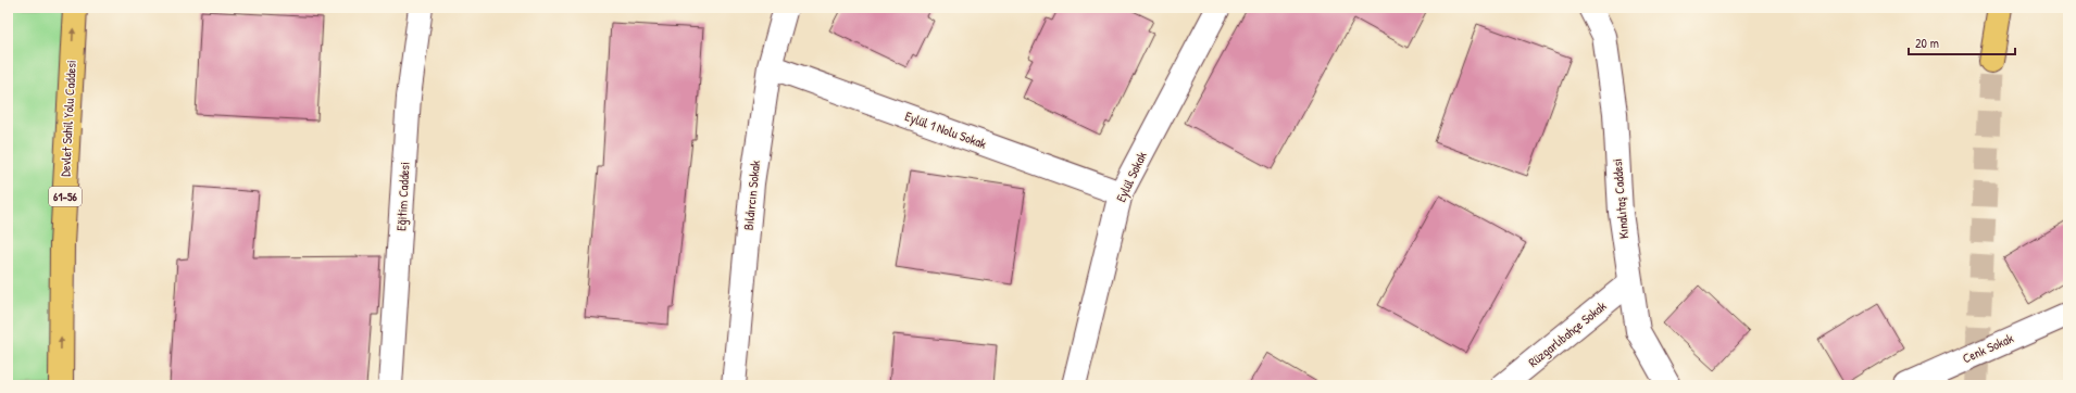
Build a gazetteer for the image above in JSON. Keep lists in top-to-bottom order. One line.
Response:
{"streets":{"main road":["Devlet Sahil Yolu Caddesi","61-56"],"street":["Eylül 1 Nolu Sokak","Eylül Sokak","Bıldırcın Sokak","Eğitim Caddesi","Kınalıtaş Caddesi","Rüzgarlıbahçe Sokak","Cenk Sokak"]},"crossings":[["Eylül 1 Nolu Sokak","Eylül Sokak"],["Eylül 1 Nolu Sokak","Bıldırcın Sokak"],["Kınalıtaş Caddesi","Rüzgarlıbahçe Sokak"]],"one_way":["Devlet Sahil Yolu Caddesi"],"scale_bar":"20 m"}
